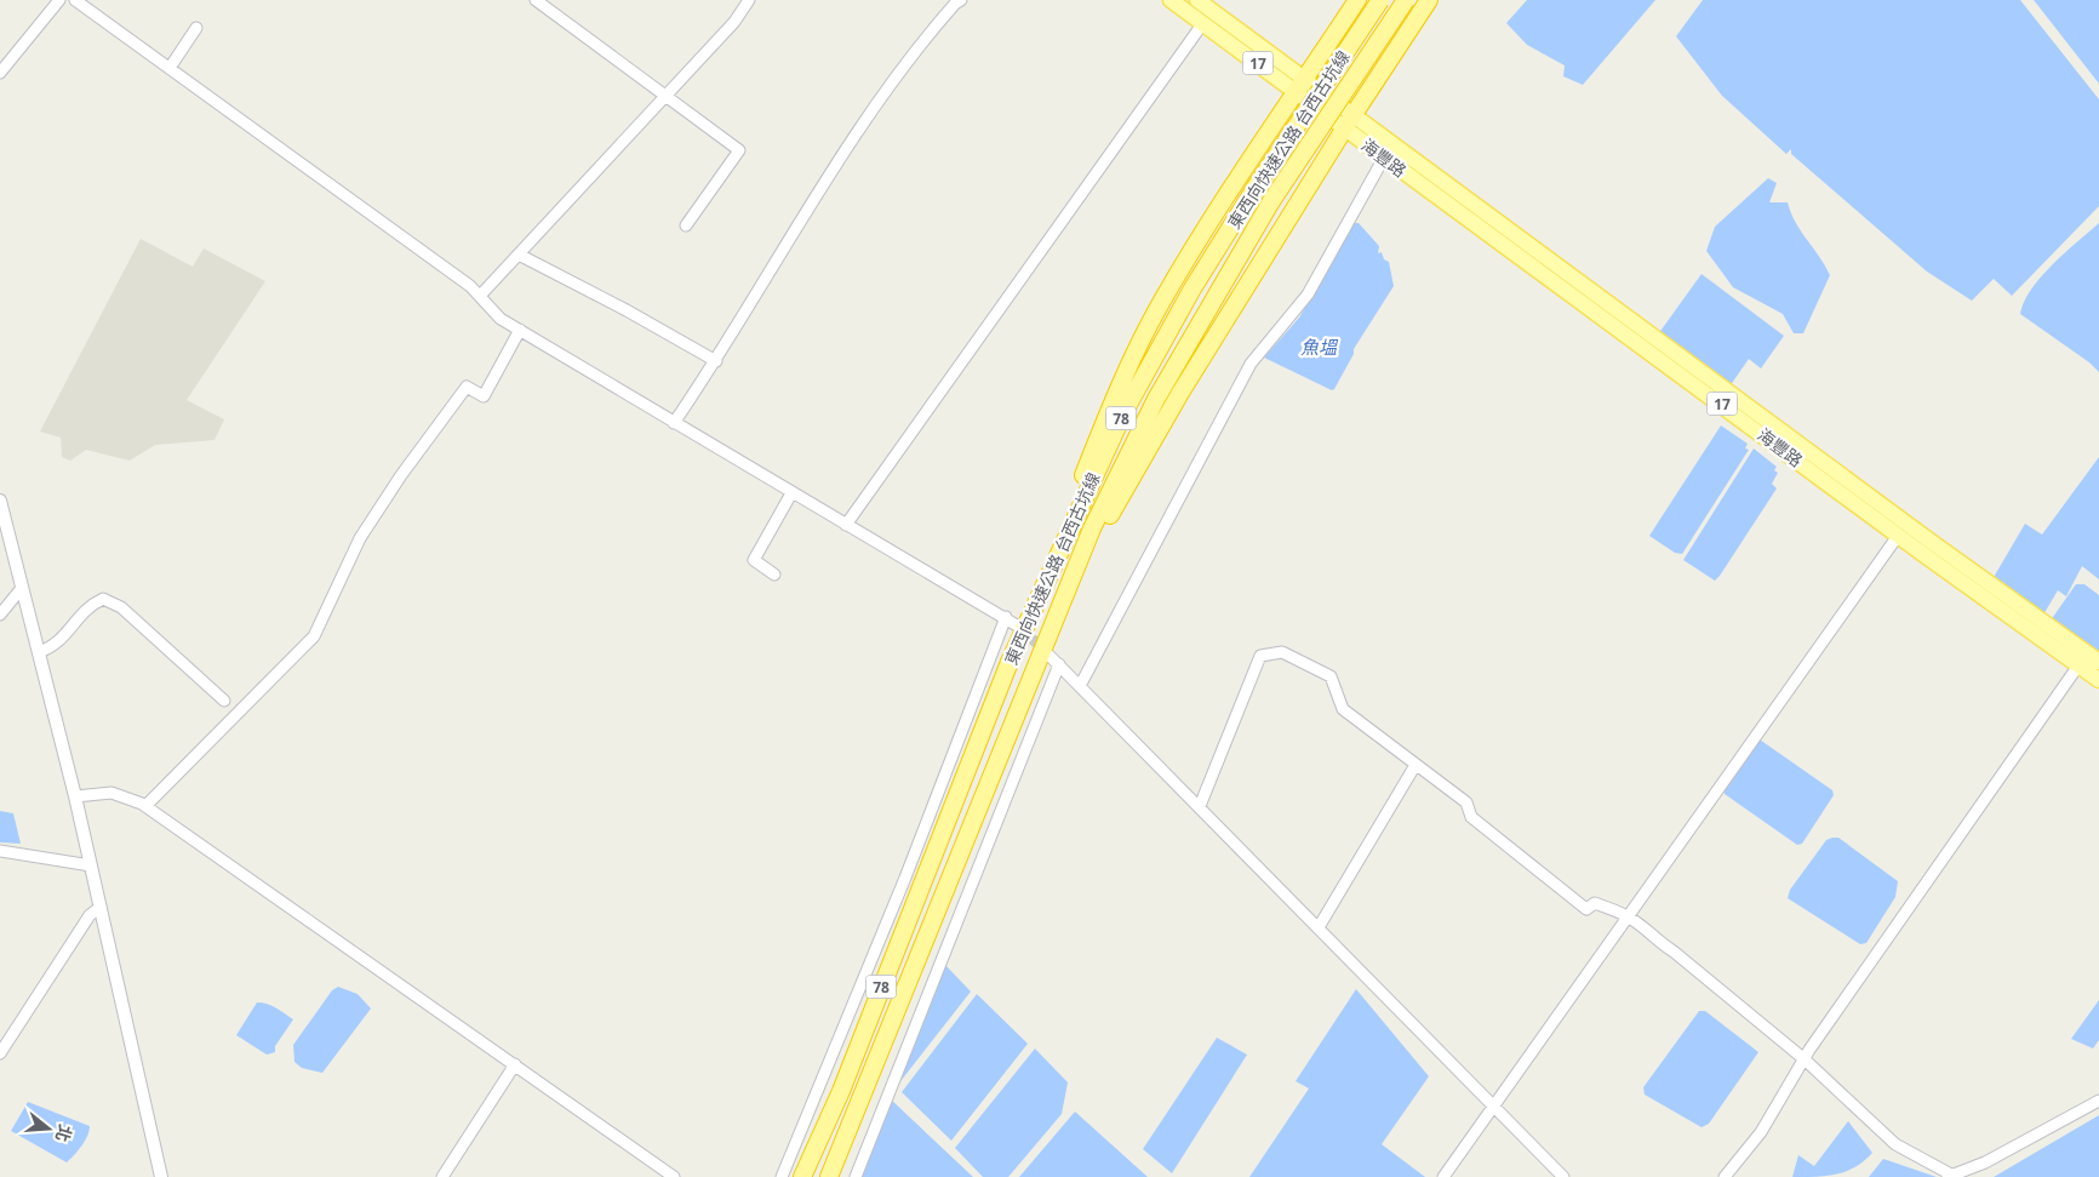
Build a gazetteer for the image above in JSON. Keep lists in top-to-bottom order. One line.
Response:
{"streets":{"highway":["東西向快速公路 台西古坑線","78"],"main road":["17","海豐路"]},"crossings":[["17","海豐路"]],"water":["魚塭"],"north":"right"}
